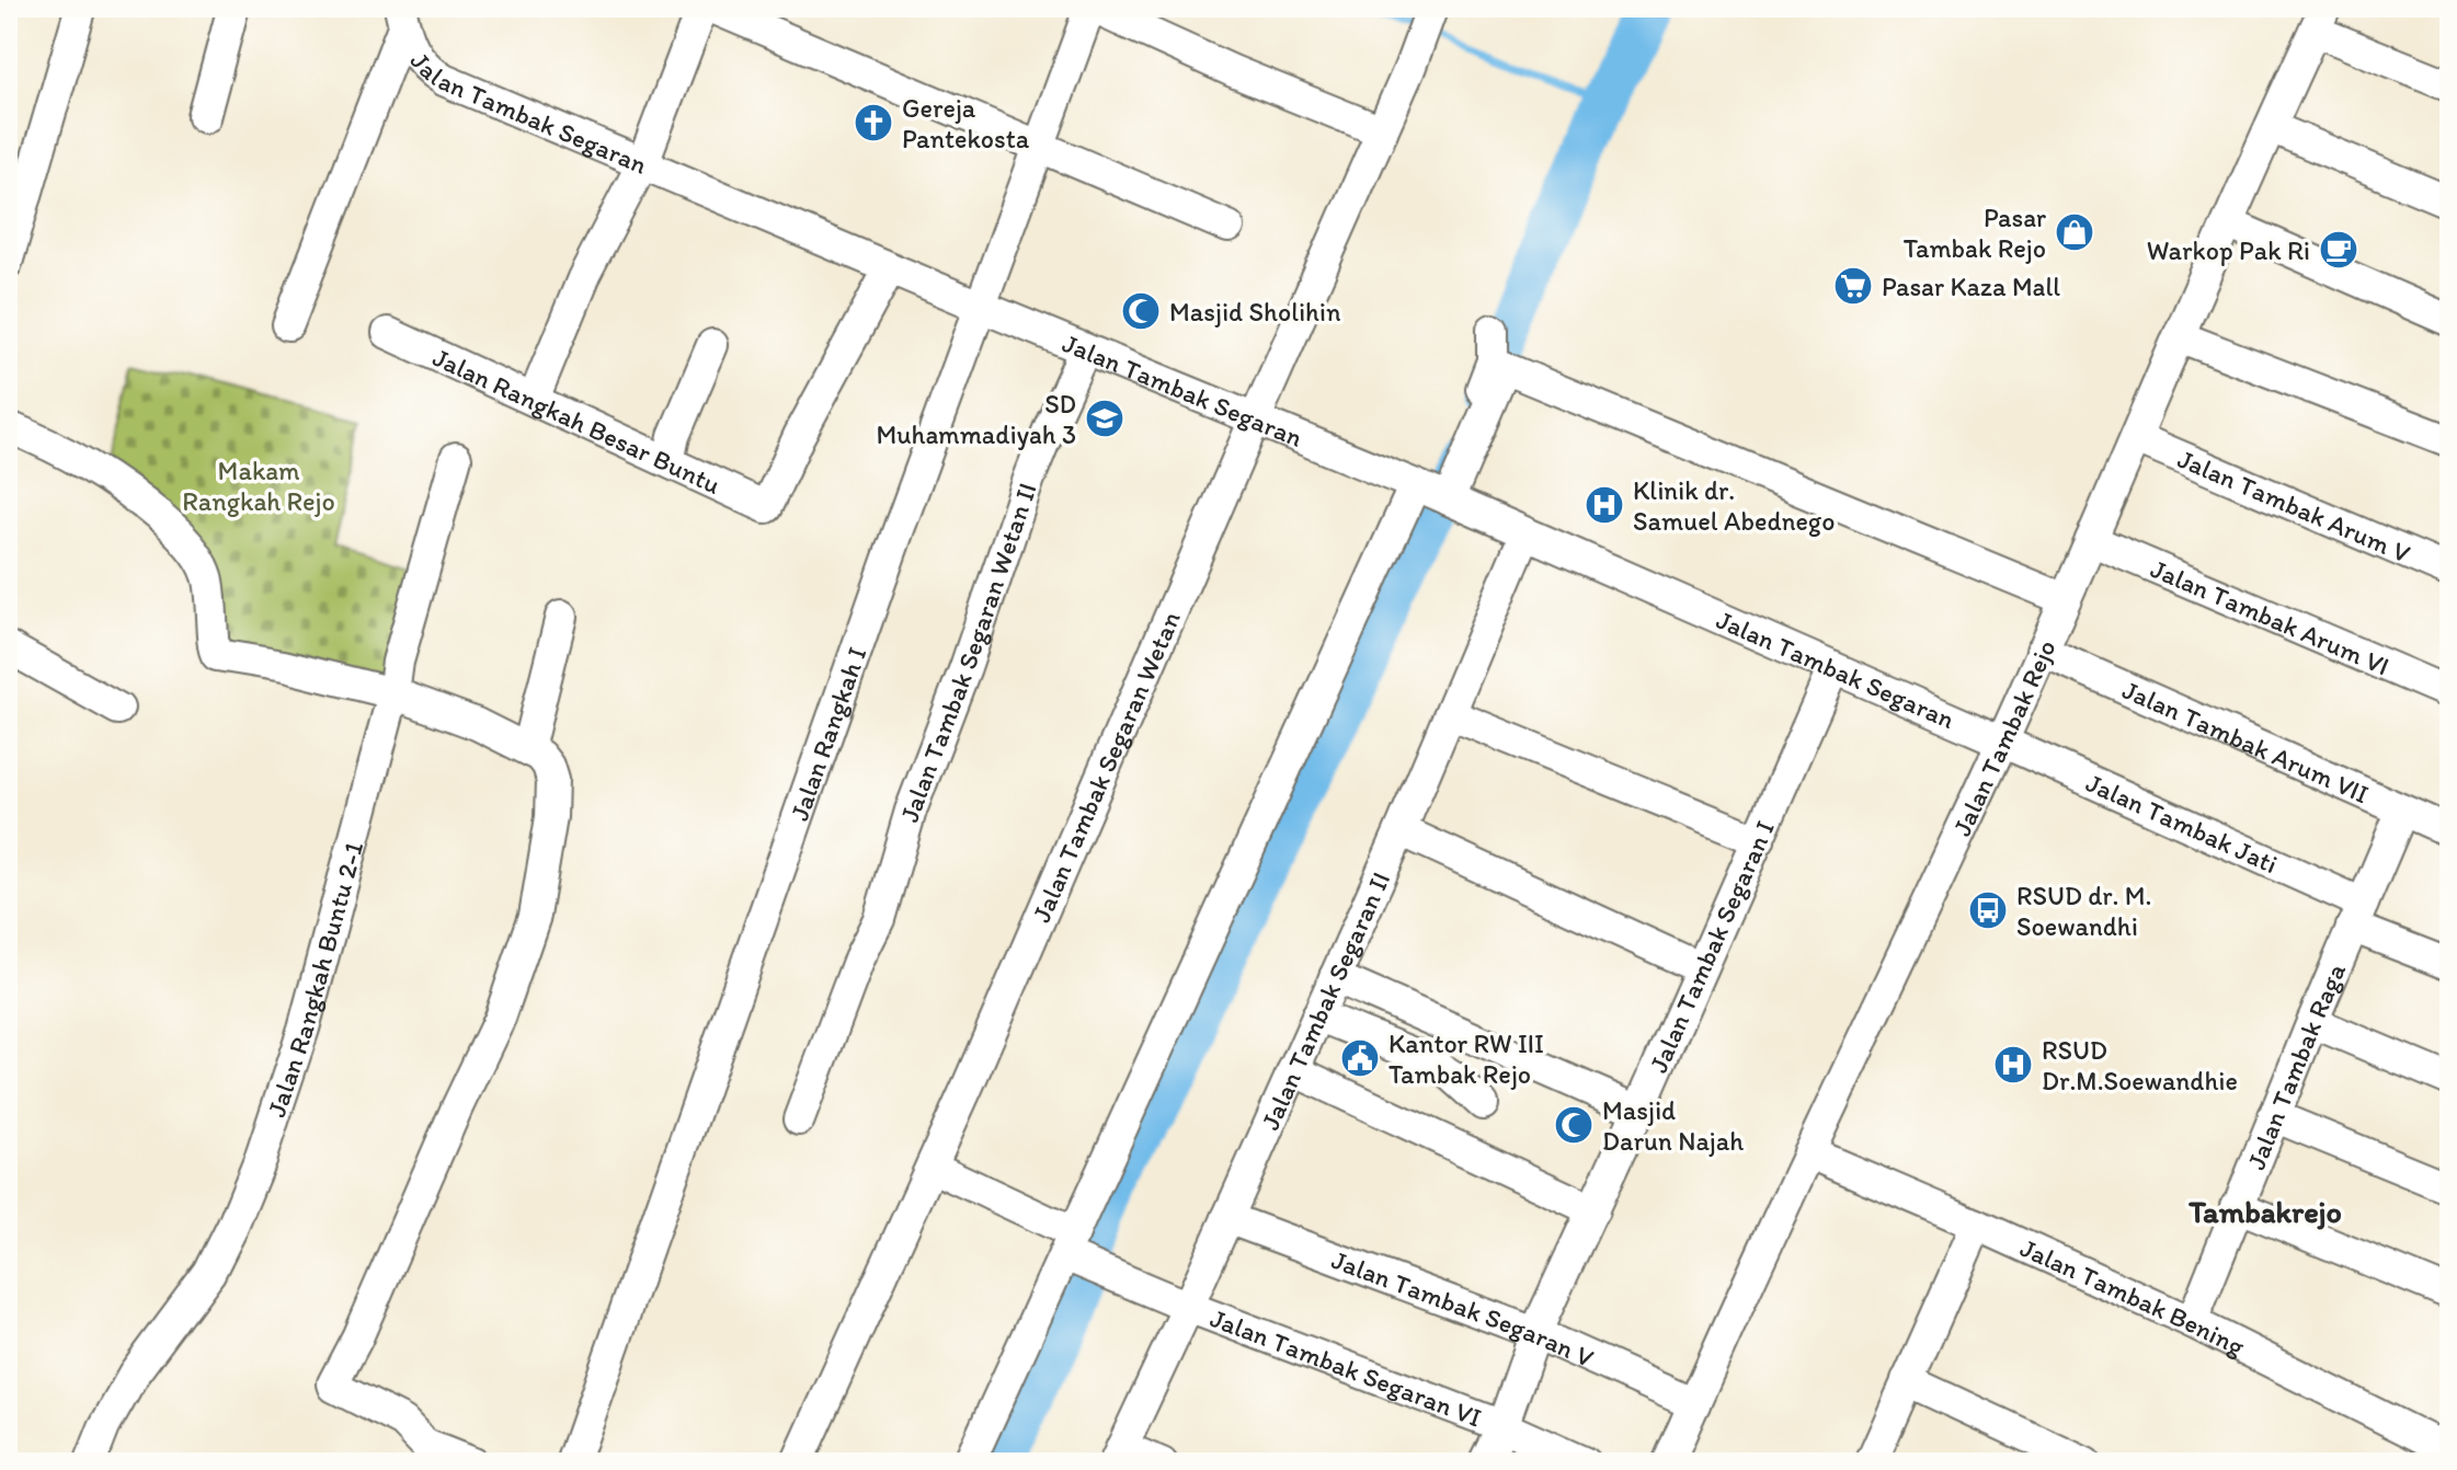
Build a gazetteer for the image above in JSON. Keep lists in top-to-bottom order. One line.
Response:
{"streets":{"street":["Jalan Tambak Segaran","Jalan Rangkah Besar Buntu","Jalan Tambak Arum V","Jalan Tambak Arum VI","Jalan Tambak Segaran Wetan II","Jalan Rangkah I","Jalan Tambak Rejo","Jalan Tambak Arum VII","Jalan Tambak Segaran Wetan","Jalan Tambak Jati","Jalan Tambak Segaran I","Jalan Rangkah Buntu 2-1","Jalan Tambak Segaran II","Jalan Tambak Raga","Jalan Tambak Bening","Jalan Tambak Segaran V","Jalan Tambak Segaran VI"]},"crossings":[["Jalan Tambak Segaran","Jalan Rangkah Besar Buntu"],["Jalan Tambak Segaran","Jalan Tambak Segaran Wetan II"],["Jalan Tambak Segaran","Jalan Rangkah I"],["Jalan Tambak Segaran","Jalan Tambak Rejo"],["Jalan Tambak Segaran","Jalan Tambak Segaran Wetan"],["Jalan Tambak Segaran","Jalan Tambak Jati"],["Jalan Tambak Segaran","Jalan Tambak Segaran I"],["Jalan Tambak Segaran","Jalan Tambak Segaran II"],["Jalan Tambak Arum V","Jalan Tambak Rejo"],["Jalan Tambak Arum VI","Jalan Tambak Rejo"],["Jalan Tambak Rejo","Jalan Tambak Arum VII"],["Jalan Tambak Rejo","Jalan Tambak Jati"],["Jalan Tambak Rejo","Jalan Tambak Bening"],["Jalan Tambak Rejo","Jalan Tambak Segaran V"],["Jalan Tambak Arum VII","Jalan Tambak Raga"],["Jalan Tambak Segaran Wetan","Jalan Tambak Segaran VI"],["Jalan Tambak Jati","Jalan Tambak Raga"],["Jalan Tambak Segaran I","Jalan Tambak Segaran V"],["Jalan Tambak Segaran I","Jalan Tambak Segaran VI"],["Jalan Tambak Segaran II","Jalan Tambak Segaran V"],["Jalan Tambak Segaran II","Jalan Tambak Segaran VI"],["Jalan Tambak Raga","Jalan Tambak Bening"]],"districts":["Tambakrejo"],"parks":["Makam Rangkah Rejo"],"places":{"church":["Gereja Pantekosta"],"shop":["Pasar Tambak Rejo"],"cafe":["Warkop Pak Ri"],"supermarket":["Pasar Kaza Mall"],"mosque":["Masjid Sholihin","Masjid Darun Najah"],"school or university":["SD Muhammadiyah 3"],"hospital":["Klinik dr. Samuel Abednego","RSUD Dr.M.Soewandhie"],"bus stop":["RSUD dr. M. Soewandhi"],"public building":["Kantor RW III Tambak Rejo"]}}
